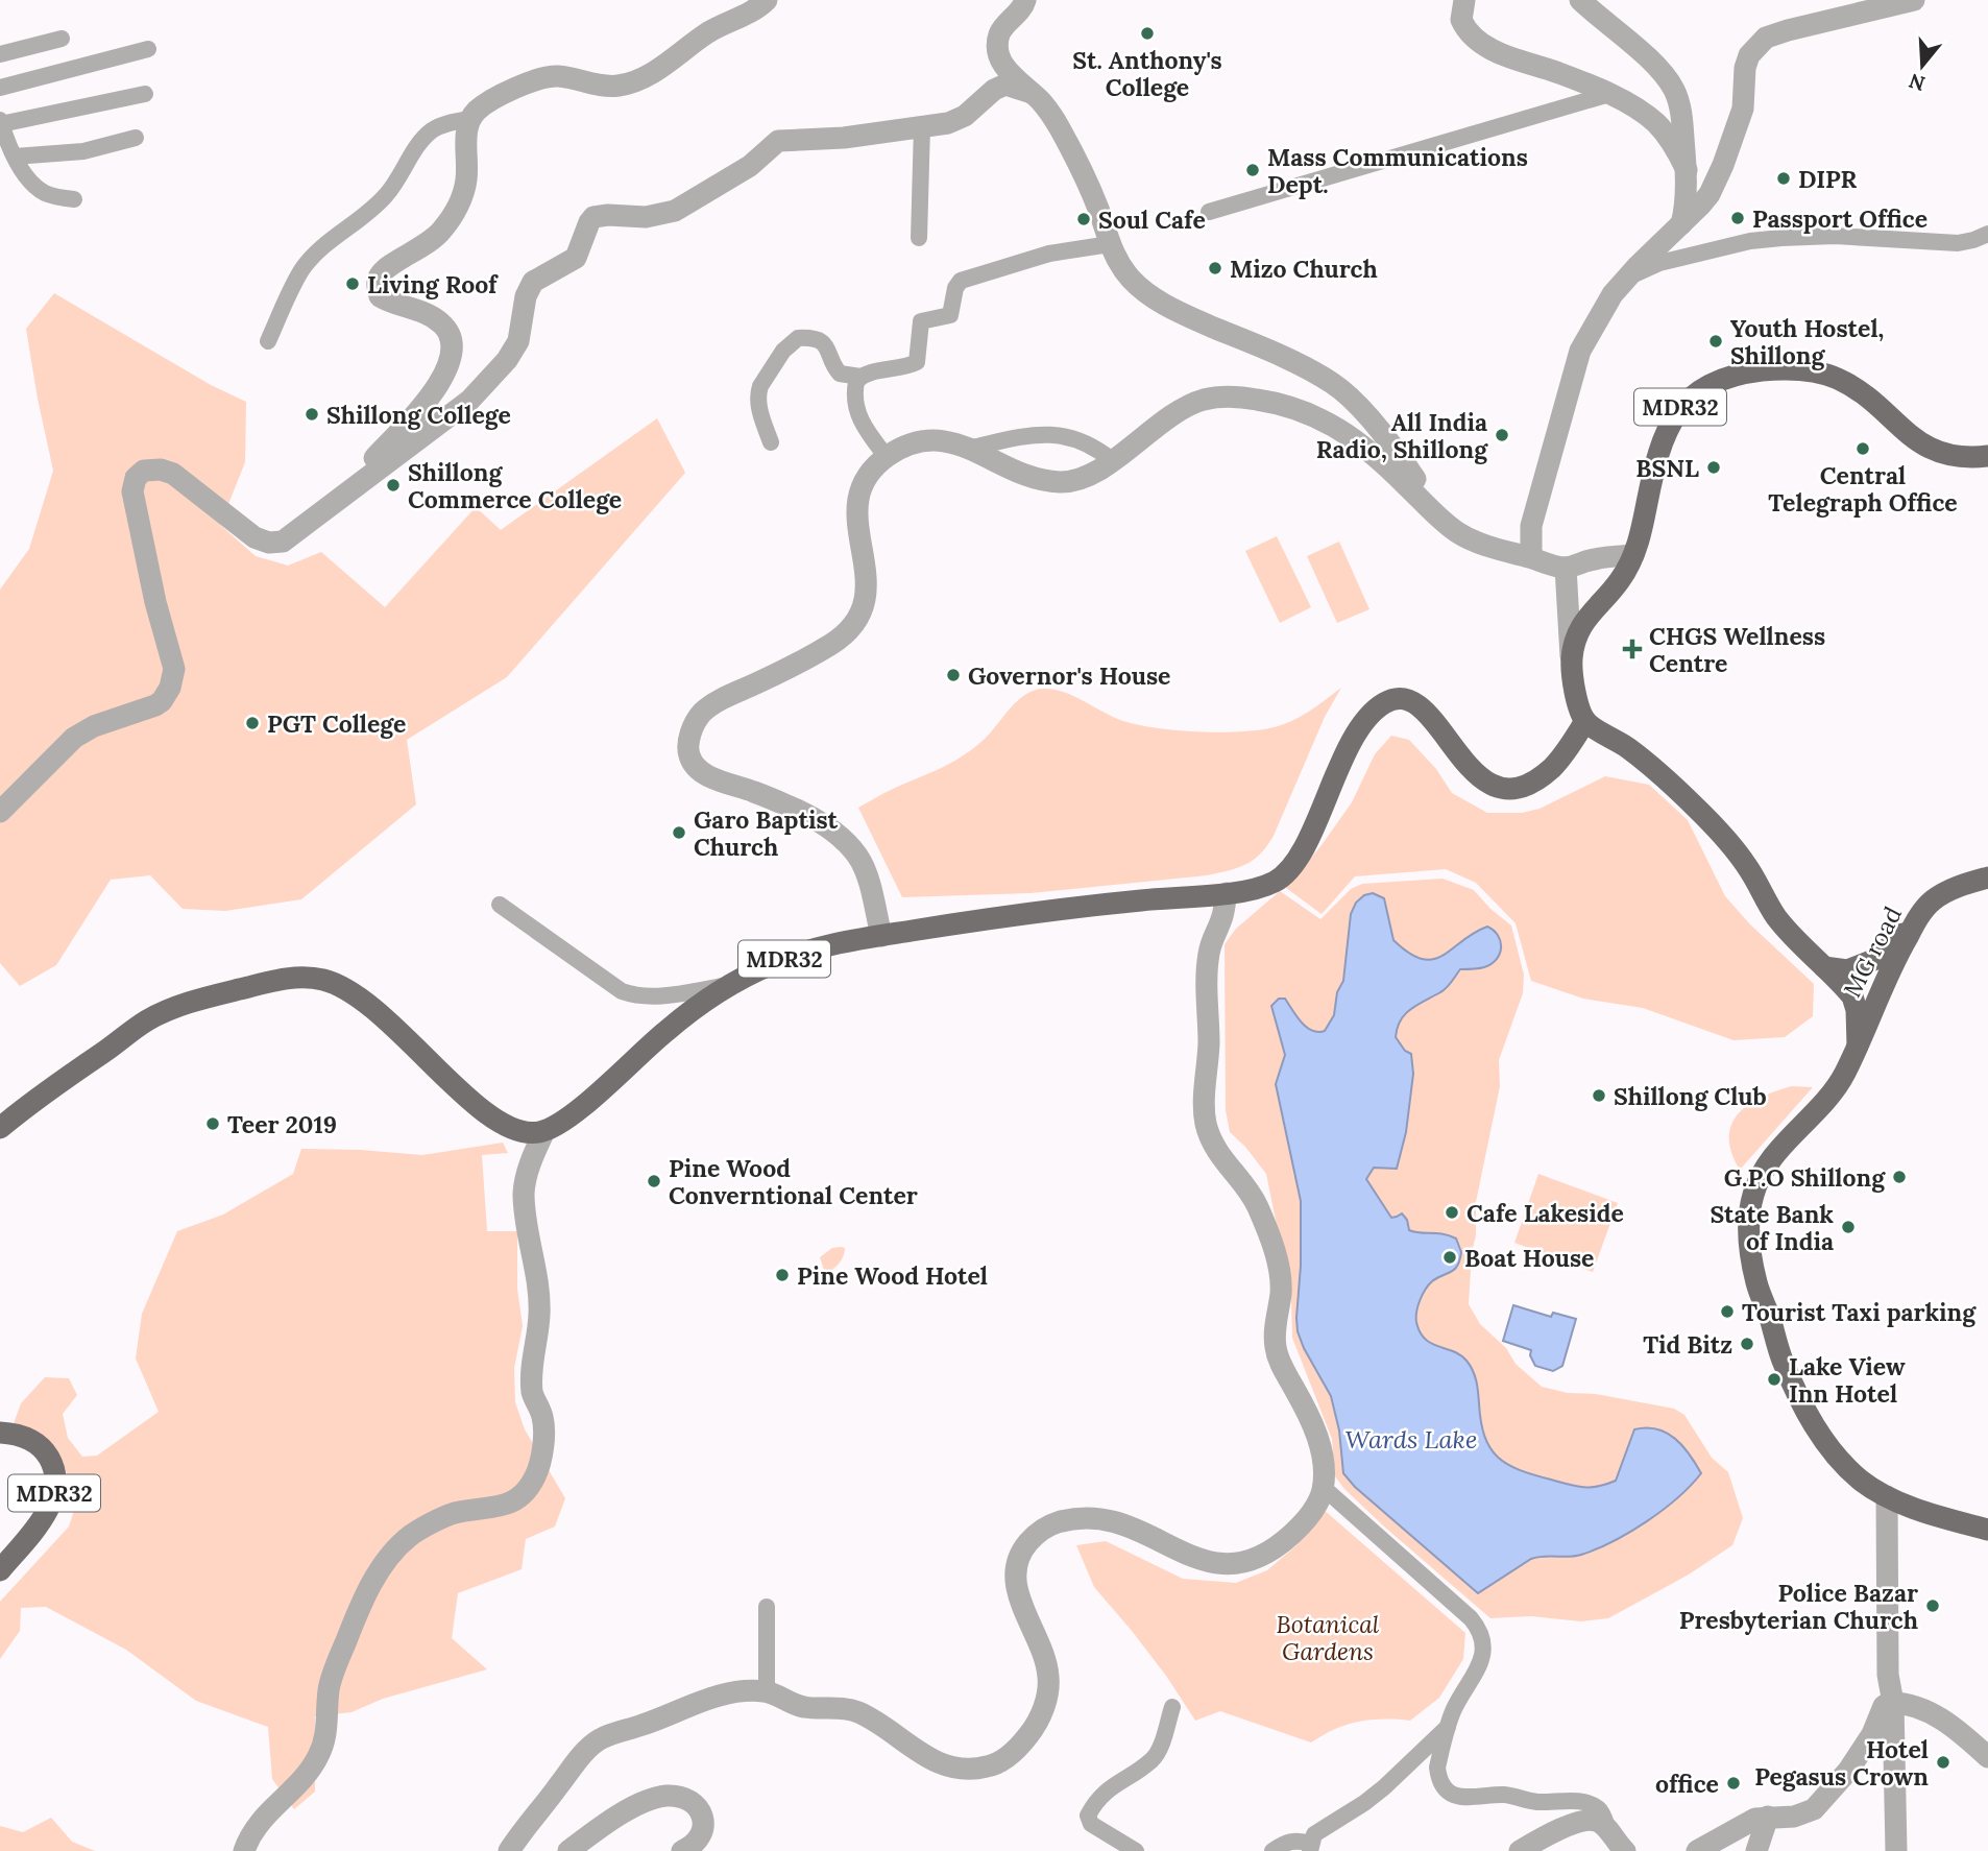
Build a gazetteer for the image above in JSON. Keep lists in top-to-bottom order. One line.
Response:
{"streets":{"main road":["MDR32","MG road"]},"water":["Wards Lake"],"parks":["Botanical Gardens"],"places":{"other":["St. Anthony's College","Mass Communications Dept.","DIPR","Passport Office","Soul Cafe","Mizo Church","Living Roof","Youth Hostel, Shillong","Shillong College","All India Radio, Shillong","Central Telegraph Office","BSNL","Shillong Commerce College","Governor's House","PGT College","Garo Baptist Church","Shillong Club","Teer 2019","G.P.O Shillong","Pine Wood Converntional Center","Cafe Lakeside","State Bank of India","Boat House","Pine Wood Hotel","Tourist Taxi parking","Tid Bitz","Lake View Inn Hotel","Police Bazar Presbyterian Church","Hotel Pegasus Crown","office"],"health":["CHGS Wellness Centre"]},"north":"bottom"}
